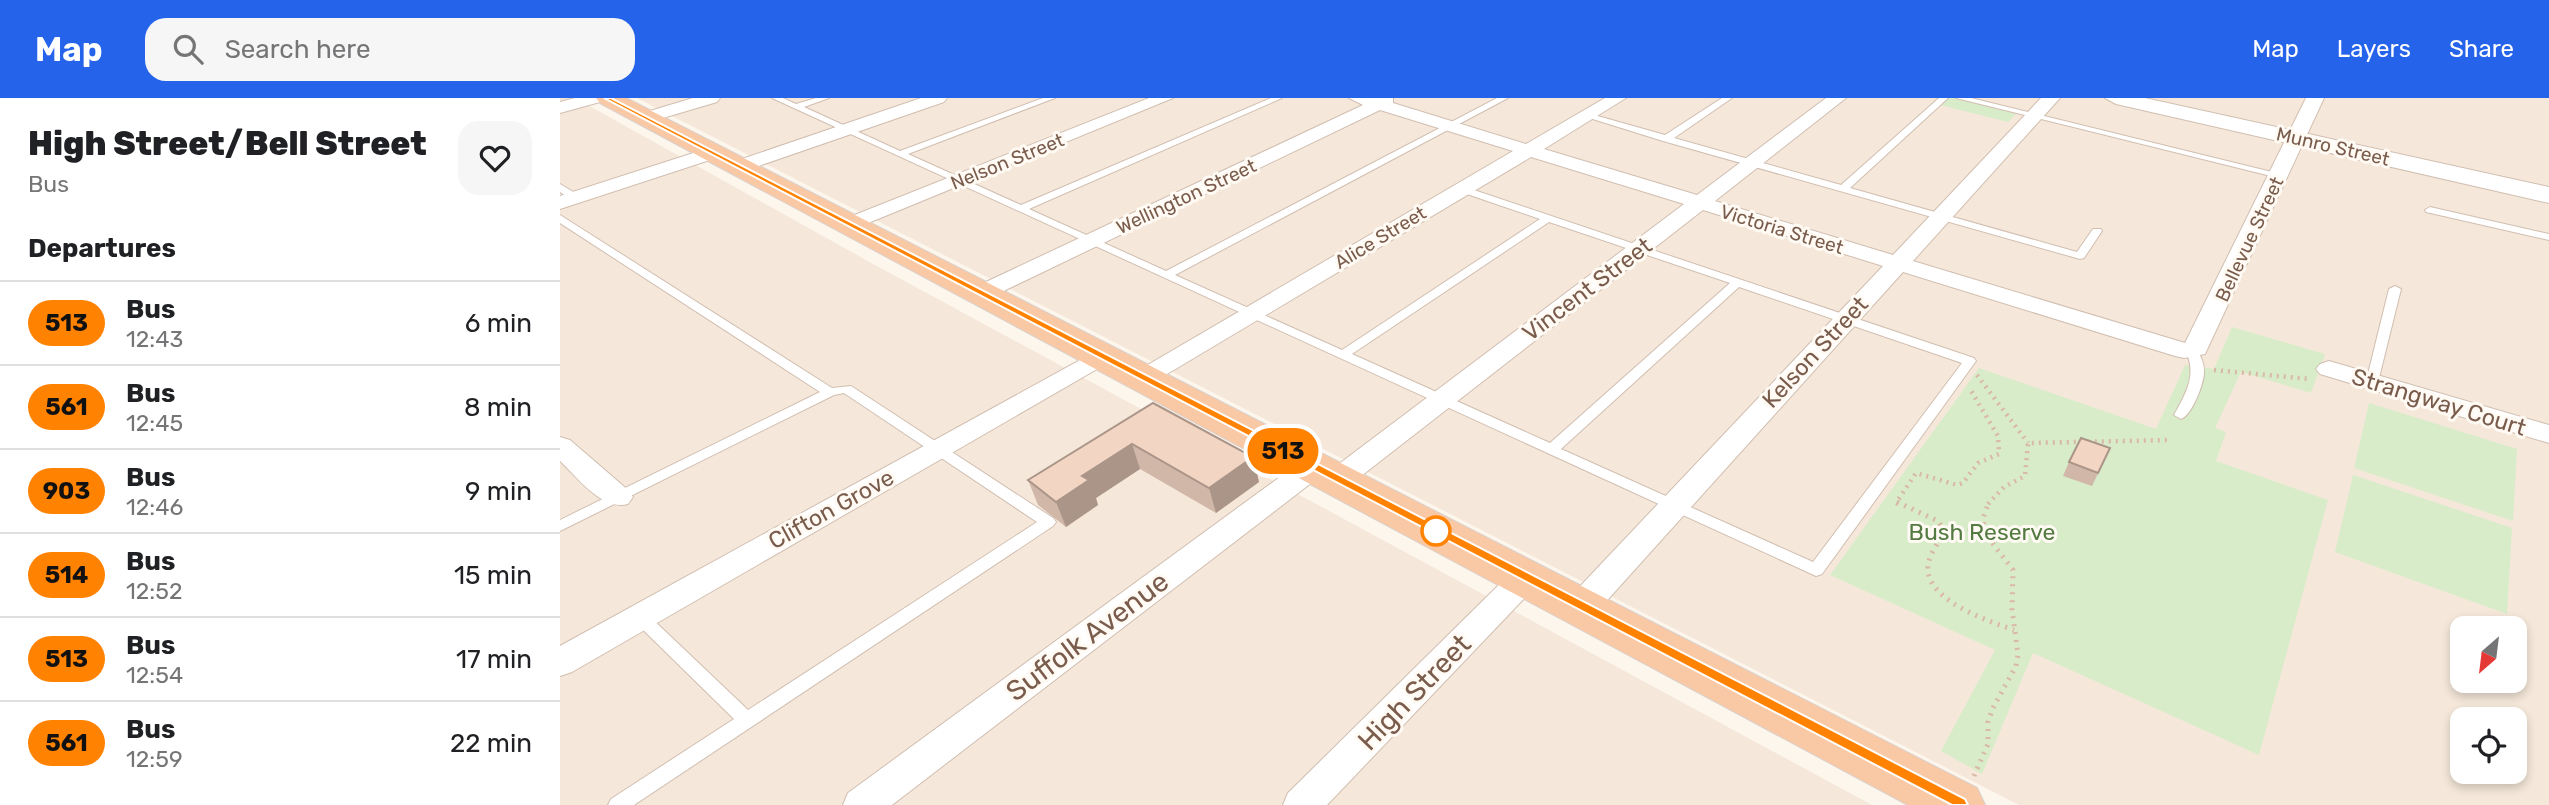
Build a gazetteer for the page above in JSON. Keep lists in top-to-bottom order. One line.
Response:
{"streets":{"street":["Munro Street","Nelson Street","Wellington Street","Victoria Street","Alice Street","Bellevue Street","Vincent Street","Kelson Street","Strangway Court","Clifton Grove","Suffolk Avenue","High Street"]},"crossings":[["Munro Street","Bellevue Street"],["Wellington Street","Victoria Street"],["Victoria Street","Alice Street"],["Victoria Street","Bellevue Street"],["Victoria Street","Vincent Street"],["Victoria Street","Kelson Street"],["Vincent Street","Suffolk Avenue"]],"parks":["Bush Reserve"],"lines":["bus line 513"],"north":"bottom left","page":{"header":"Map","search":"Search here","nav":["Map","Layers","Share"],"heading":[["High Street/Bell Street","Bus"],"Departures"],"on_map":"513","list":[{"mark":"513","name":"Bus","note":"12:43","value":"6 min"},{"mark":"561","name":"Bus","note":"12:45","value":"8 min"},{"mark":"903","name":"Bus","note":"12:46","value":"9 min"},{"mark":"514","name":"Bus","note":"12:52","value":"15 min"},{"mark":"513","name":"Bus","note":"12:54","value":"17 min"},{"mark":"561","name":"Bus","note":"12:59","value":"22 min"}]}}
